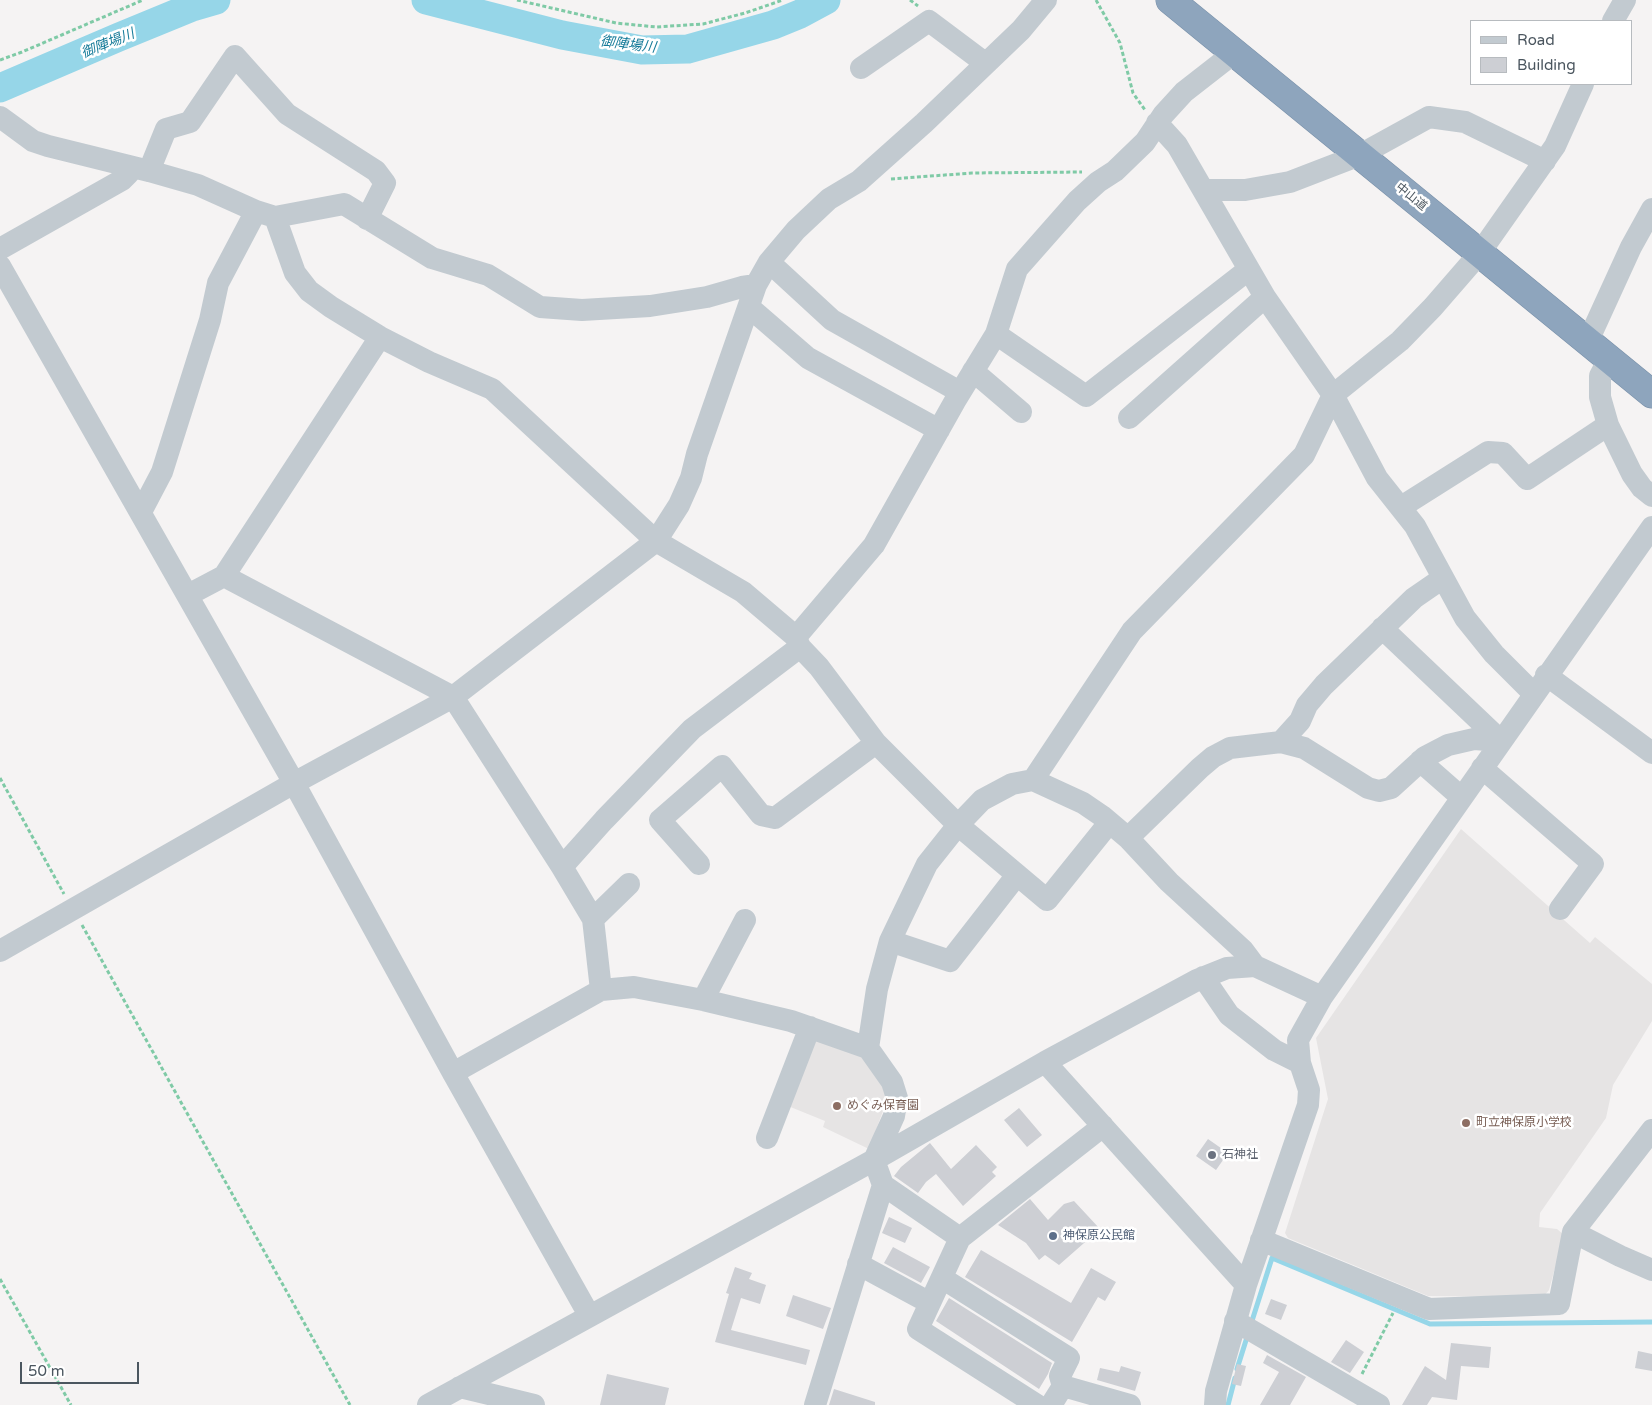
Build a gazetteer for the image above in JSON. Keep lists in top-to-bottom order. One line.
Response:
{"streets":{"highway":["中山道"]},"water":["御陣場川"],"places":["めぐみ保育園","町立神保原小学校","石神社","神保原公民館"],"legend":["Road","Building"],"scale_bar":"50 m"}
